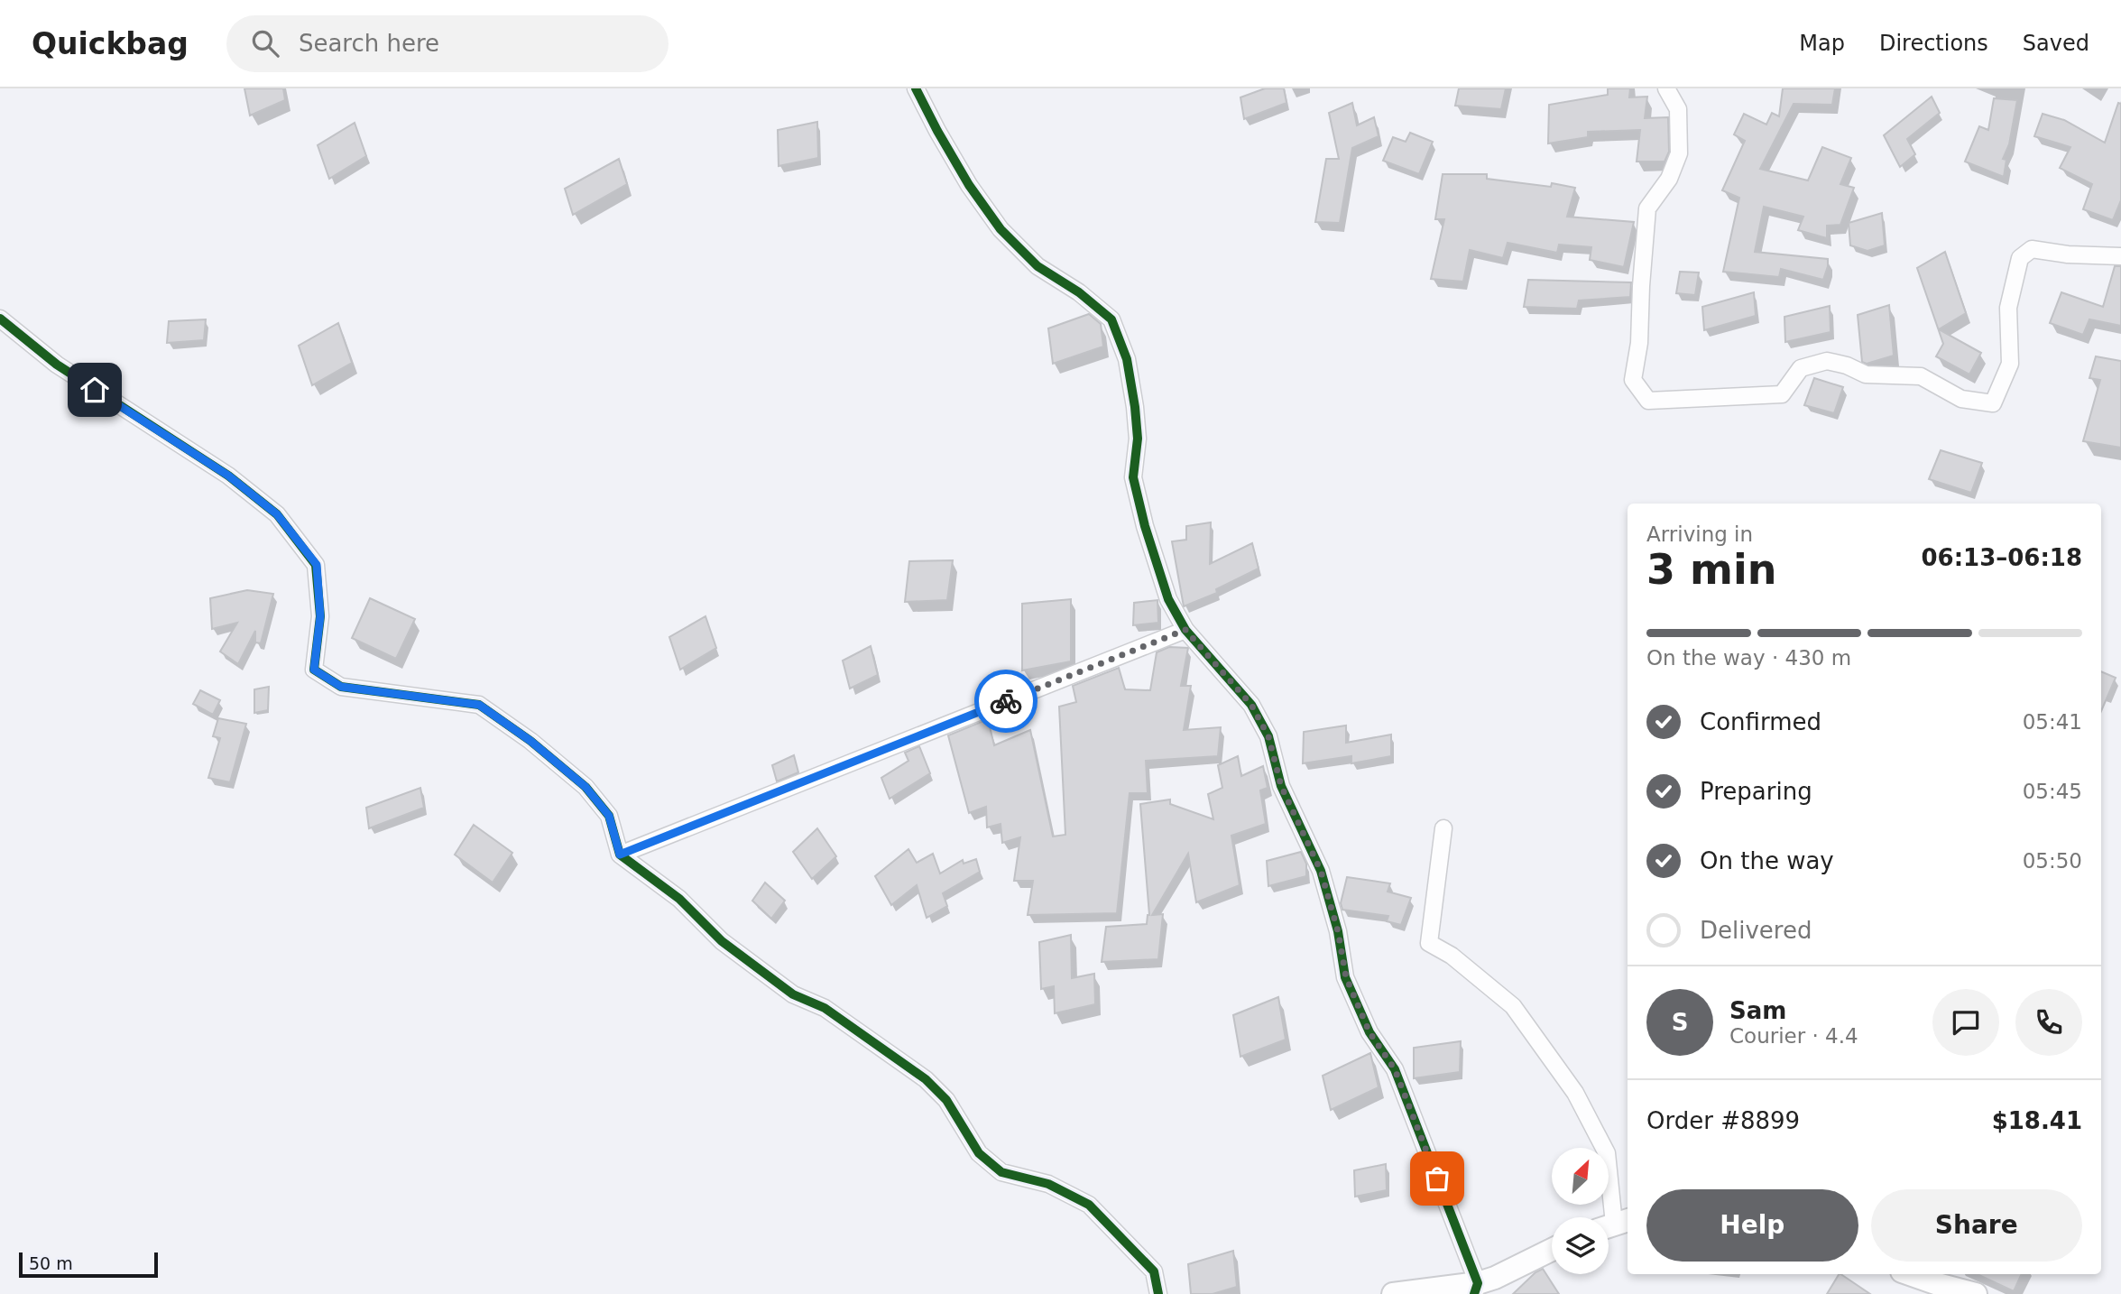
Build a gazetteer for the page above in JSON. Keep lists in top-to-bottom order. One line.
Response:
{"scale_bar":"50 m","north":"top right","page":{"header":"Quickbag","search":"Search here","nav":["Map","Directions","Saved"],"heading":["3 min","Arriving in","06:13–06:18"],"panel":["Sam","Courier · 4.4","Order #8899","$18.41"],"bar":"On the way · 430 m","list":[["Confirmed","05:41"],["Preparing","05:45"],["On the way","05:50"],"Delivered"],"round":"S","buttons":["Help","Share"],"scale":"50 m"}}
